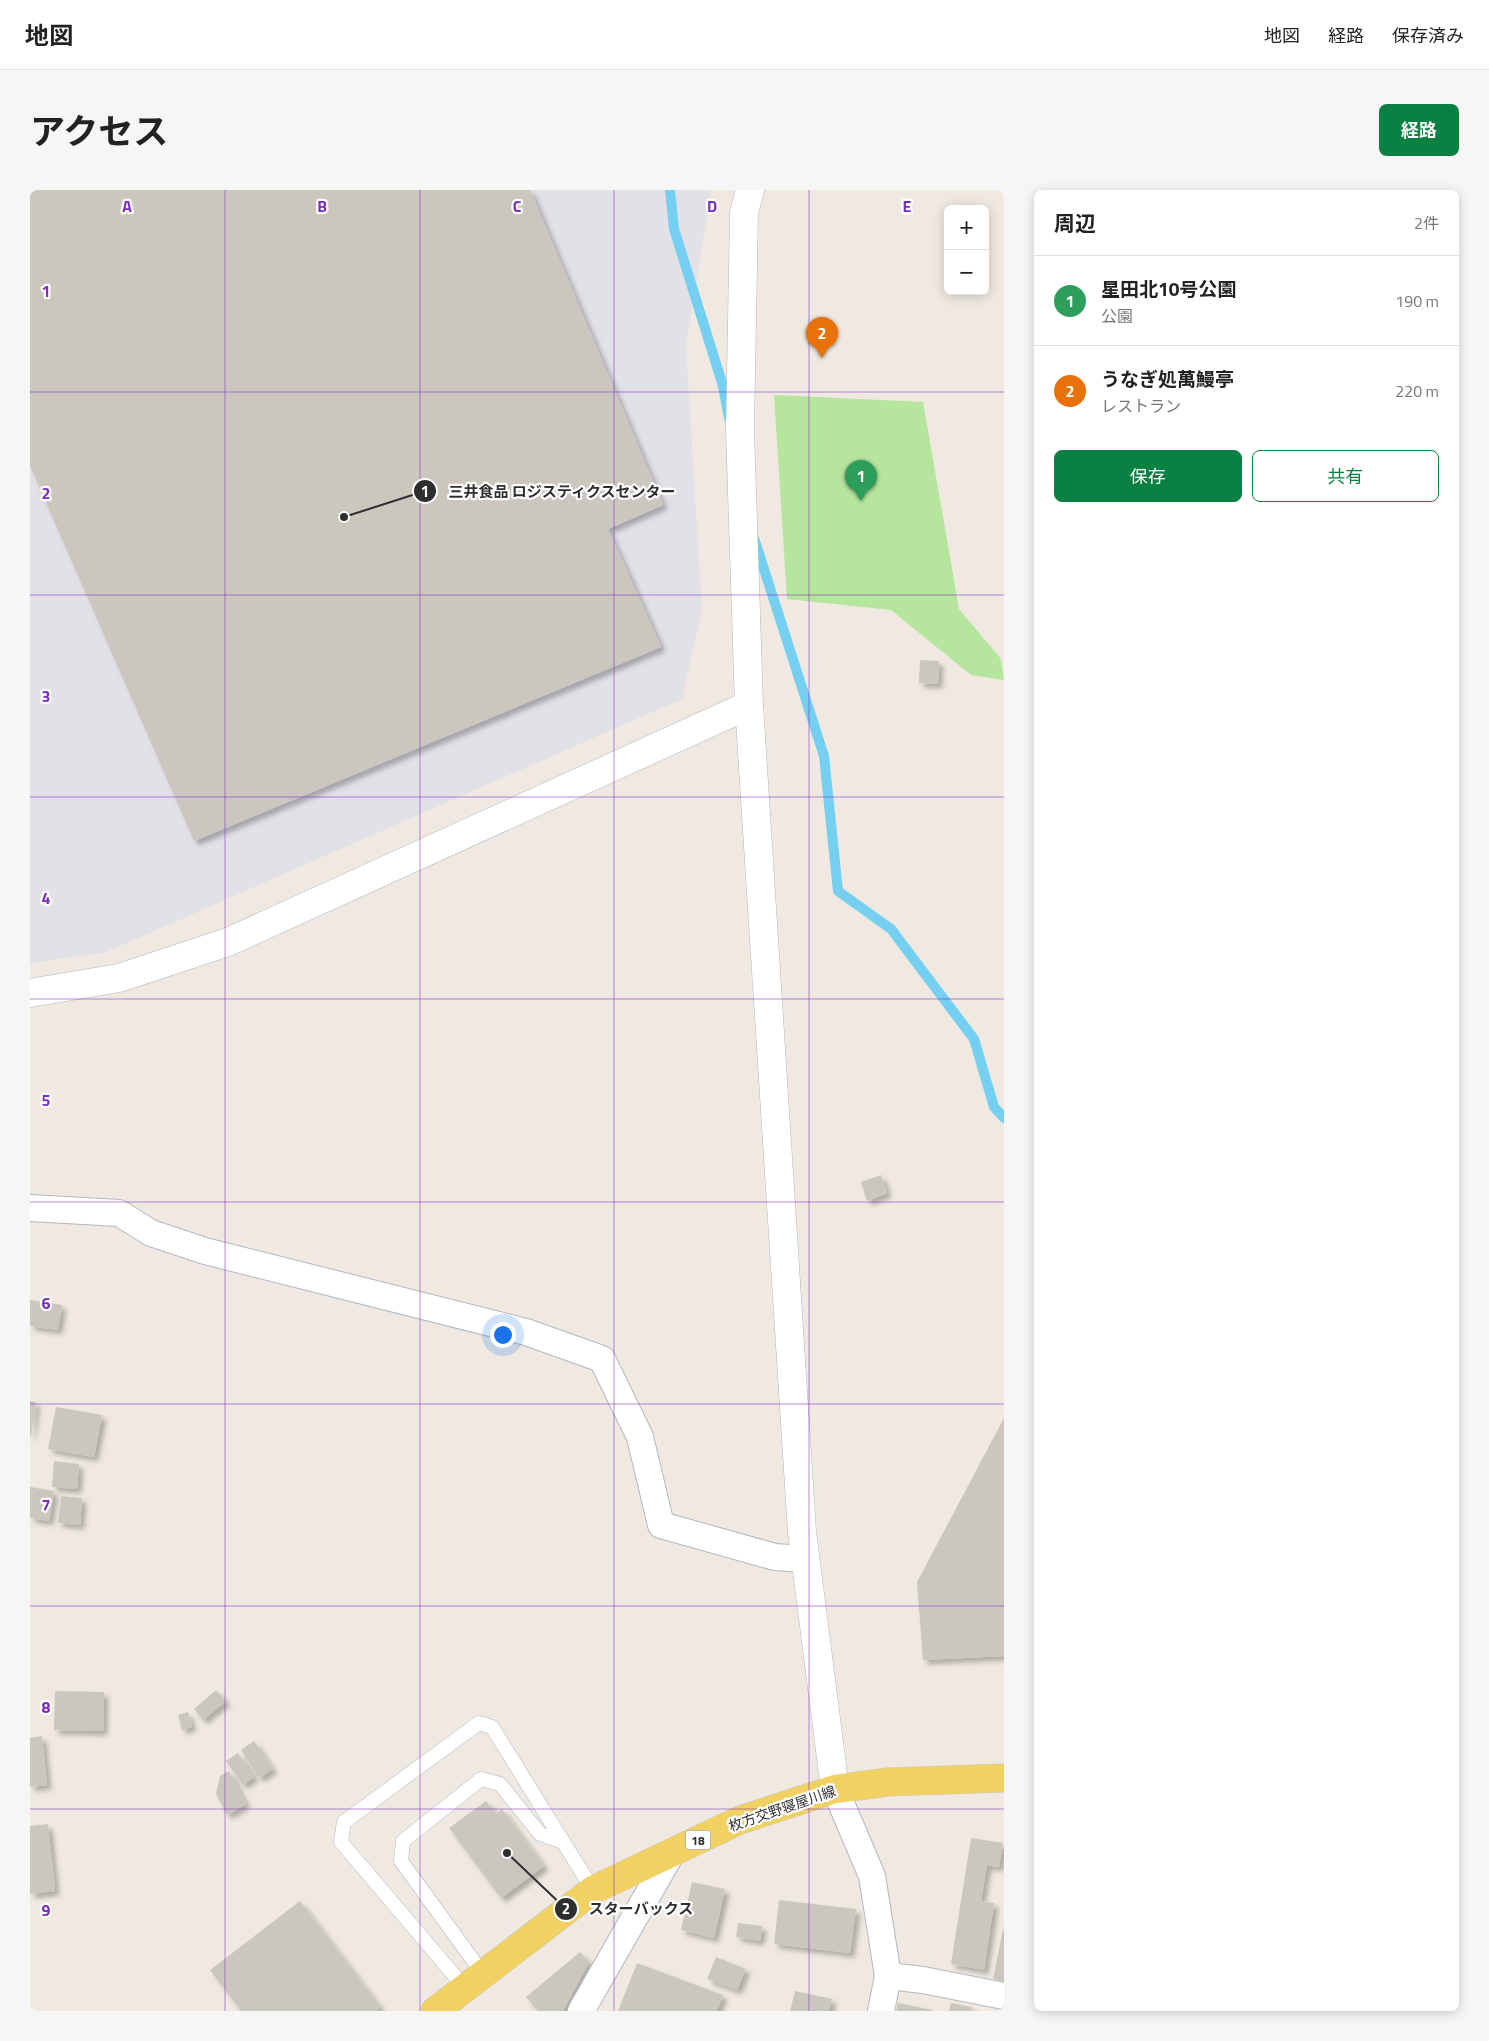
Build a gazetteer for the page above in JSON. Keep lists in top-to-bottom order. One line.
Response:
{"streets":{"main road":["枚方交野寝屋川線","18"]},"places":["三井食品 ロジスティクスセンター","スターバックス"],"page":{"header":"地図","nav":["地図","経路","保存済み"],"title":"アクセス","buttons":["経路",["保存","共有"]],"heading":["周辺","2件"],"map_buttons":["+","−"],"list":[{"mark":"1","name":"星田北10号公園","note":"公園","value":"190 m"},{"mark":"2","name":"うなぎ処萬鰻亭","note":"レストラン","value":"220 m"}],"pins":["2","1"]},"grid":{"columns":["A","B","C","D","E"],"rows":["1","2","3","4","5","6","7","8","9"]}}
